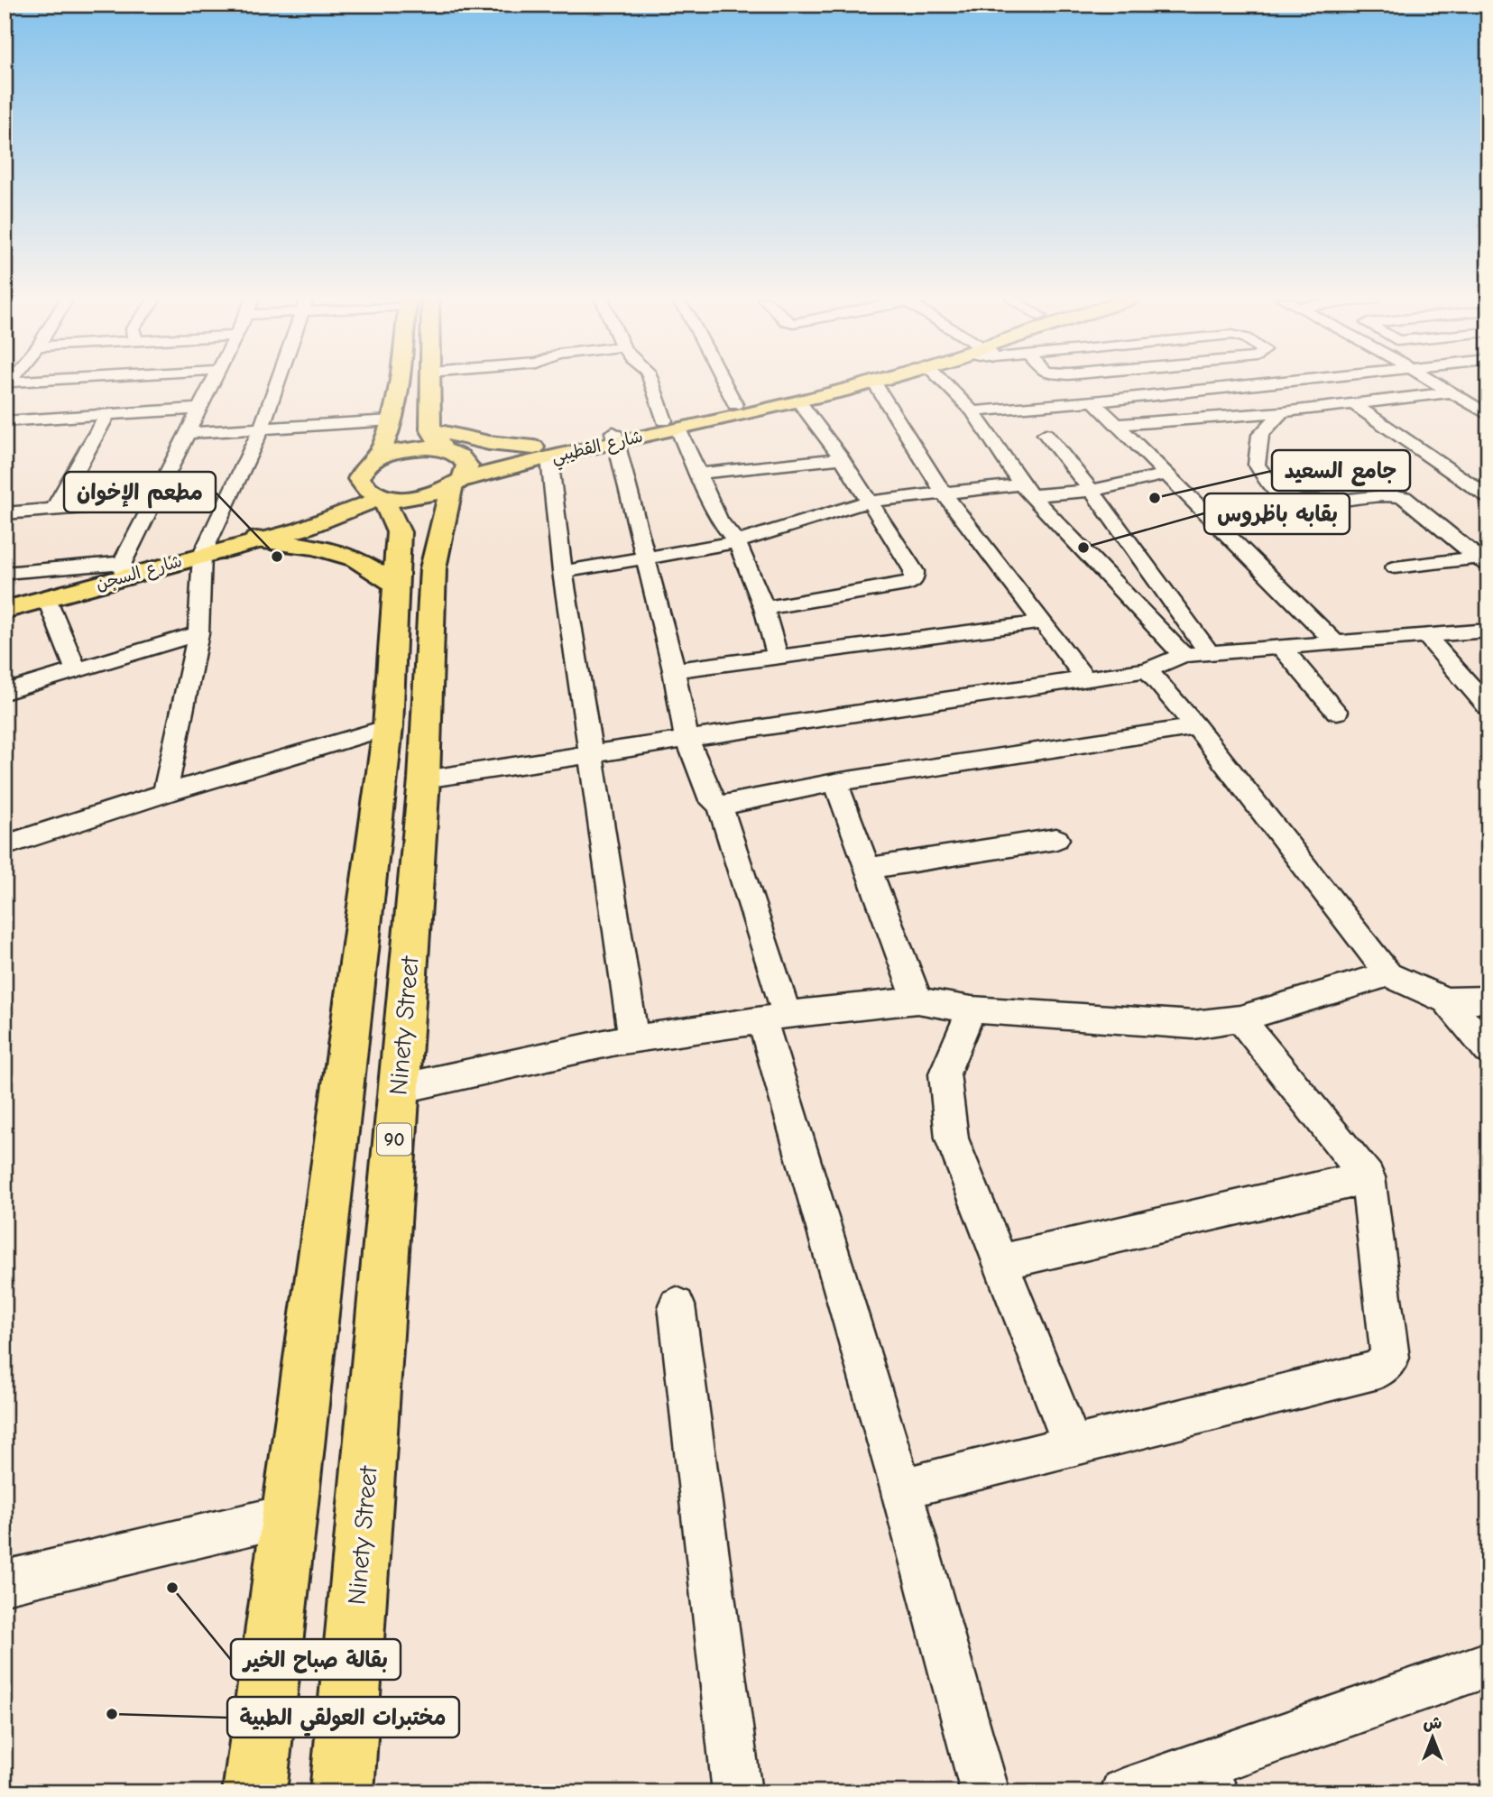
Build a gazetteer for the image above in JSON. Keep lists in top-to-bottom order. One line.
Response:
{"streets":{"main road":["شارع القطيبي","شارع السجن","Ninety Street","90"]},"crossings":[["شارع القطيبي","شارع السجن"],["شارع القطيبي","Ninety Street"],["شارع السجن","Ninety Street"]],"places":["جامع السعيد","بقابه باظروس","مطعم الإخوان","بقالة صباح الخير","مختبرات العولقي الطبية"],"north":"top"}
